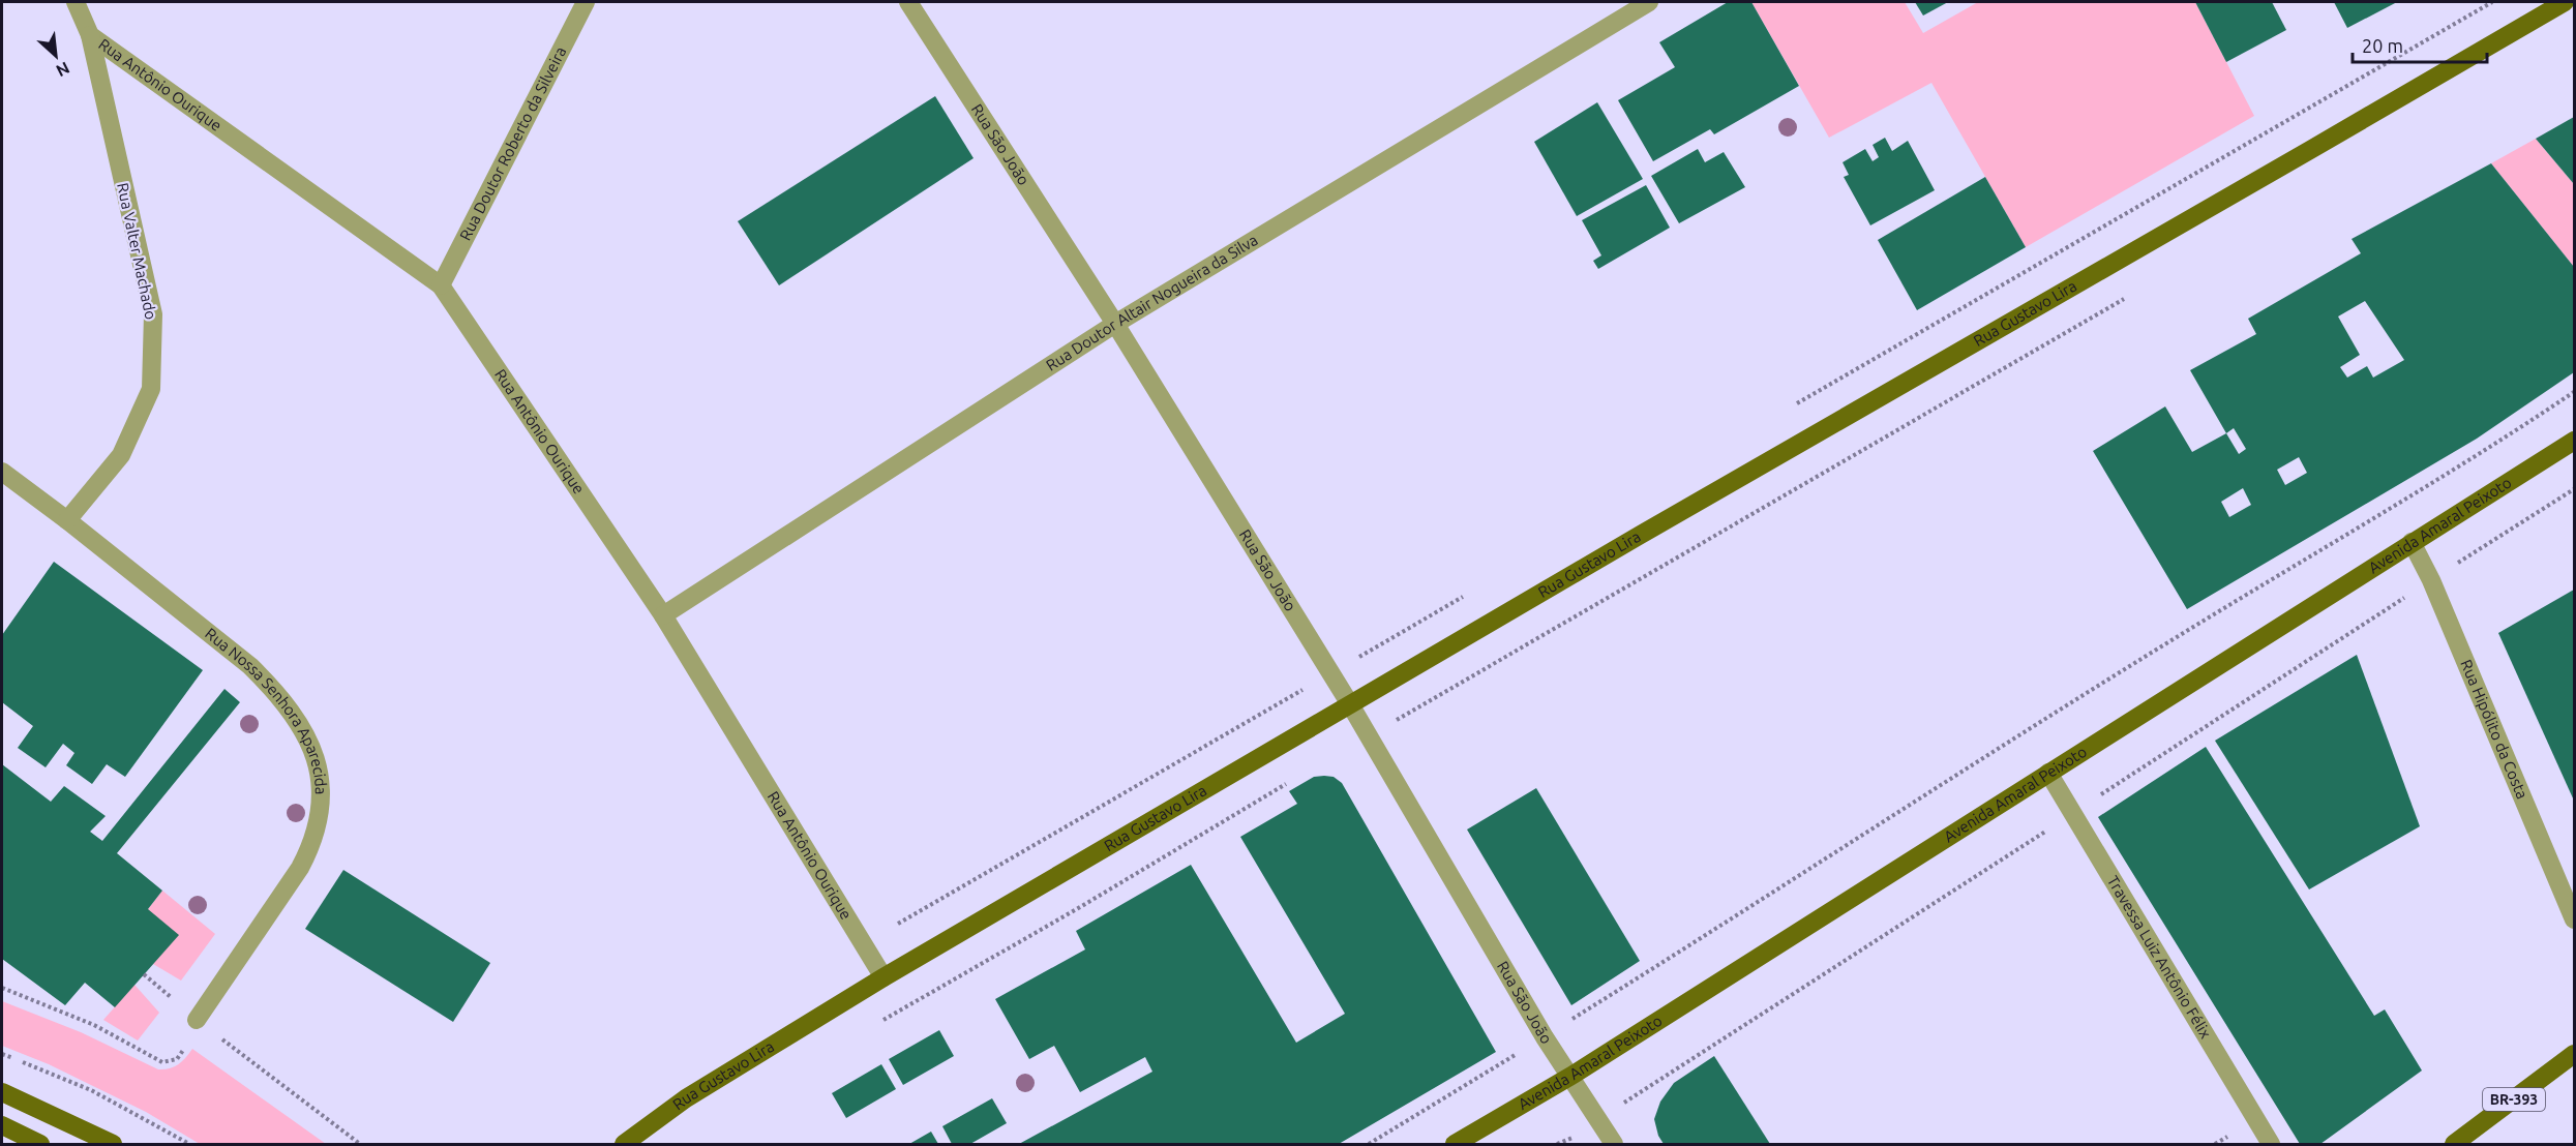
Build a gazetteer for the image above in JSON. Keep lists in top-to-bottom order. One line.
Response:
{"streets":{"main road":["Rua Gustavo Lira","Avenida Amaral Peixoto","BR-393"],"street":["Rua Antônio Ourique","Rua Doutor Roberto da Silveira","Rua São João","Rua Valter Machado","Rua Doutor Altair Nogueira da Silva","Rua Nossa Senhora Aparecida","Rua Hipólito da Costa","Travessa Luiz Antônio Félix"]},"crossings":[["Rua Antônio Ourique","Rua Doutor Roberto da Silveira"],["Rua Antônio Ourique","Rua Valter Machado"],["Rua Antônio Ourique","Rua Doutor Altair Nogueira da Silva"],["Rua Antônio Ourique","Rua Gustavo Lira"],["Rua São João","Rua Doutor Altair Nogueira da Silva"],["Rua São João","Rua Gustavo Lira"],["Rua São João","Avenida Amaral Peixoto"],["Rua Valter Machado","Rua Nossa Senhora Aparecida"],["Avenida Amaral Peixoto","Rua Hipólito da Costa"],["Avenida Amaral Peixoto","Travessa Luiz Antônio Félix"]],"scale_bar":"20 m","north":"bottom right"}
